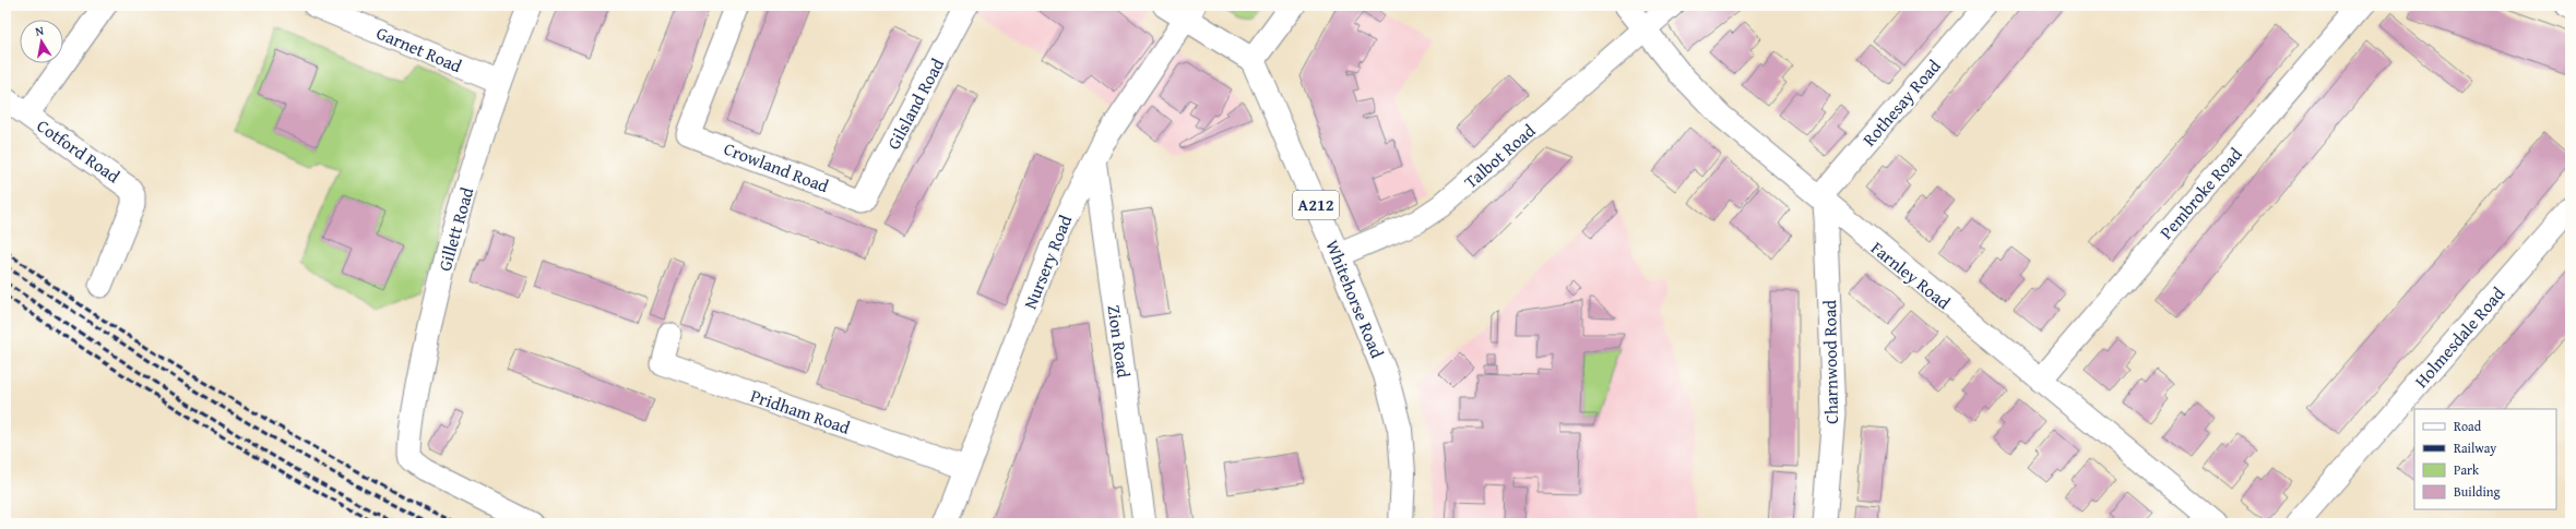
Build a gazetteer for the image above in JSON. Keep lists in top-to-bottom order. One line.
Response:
{"streets":{"main road":["A212","Whitehorse Road"],"street":["Garnet Road","Rothesay Road","Gilsland Road","Cotford Road","Talbot Road","Crowland Road","Pembroke Road","Gillett Road","Nursery Road","Farnley Road","Holmesdale Road","Zion Road","Charnwood Road","Pridham Road"]},"crossings":[["Garnet Road","Gillett Road"],["Rothesay Road","Farnley Road"],["Rothesay Road","Charnwood Road"],["Gilsland Road","Crowland Road"],["Talbot Road","Farnley Road"],["Talbot Road","Whitehorse Road"],["Pembroke Road","Farnley Road"],["Nursery Road","Zion Road"],["Nursery Road","Pridham Road"],["Farnley Road","Charnwood Road"]],"legend":["Road","Railway","Park","Building"],"north":"top"}
